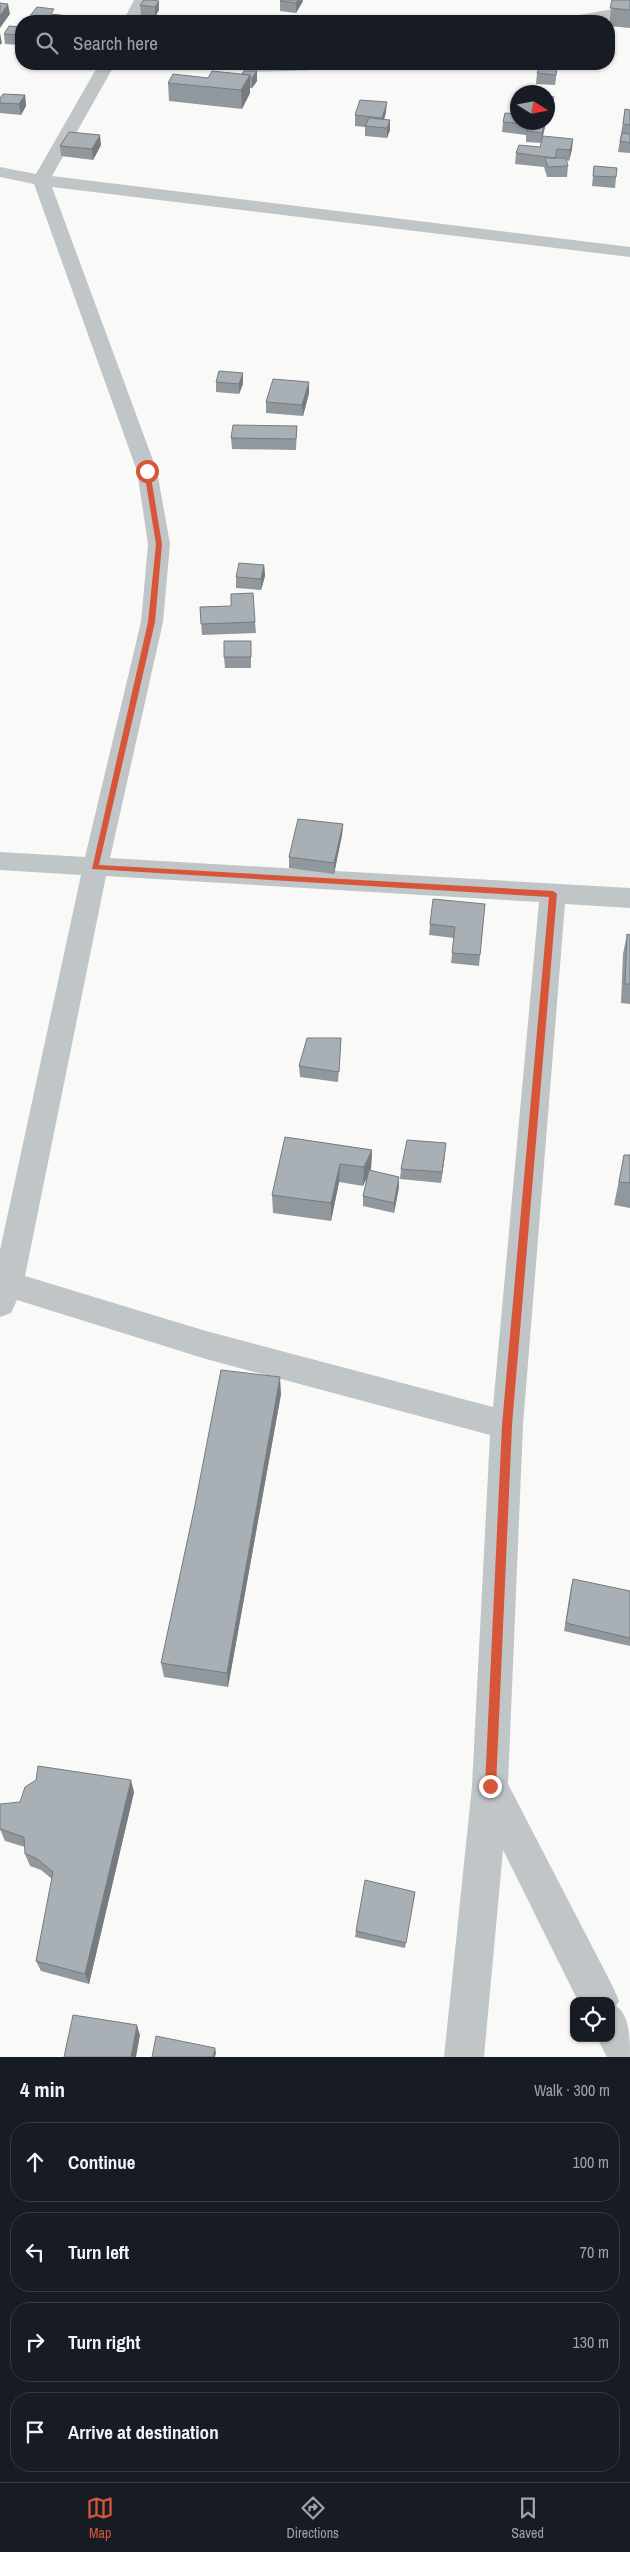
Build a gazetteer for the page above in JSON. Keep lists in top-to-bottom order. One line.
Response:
{"north":"right","page":{"search":"Search here","heading":["4 min","Walk · 300 m"],"list":[["Continue","100 m"],["Turn left","70 m"],["Turn right","130 m"],"Arrive at destination"],"nav":["Map","Directions","Saved"]}}
